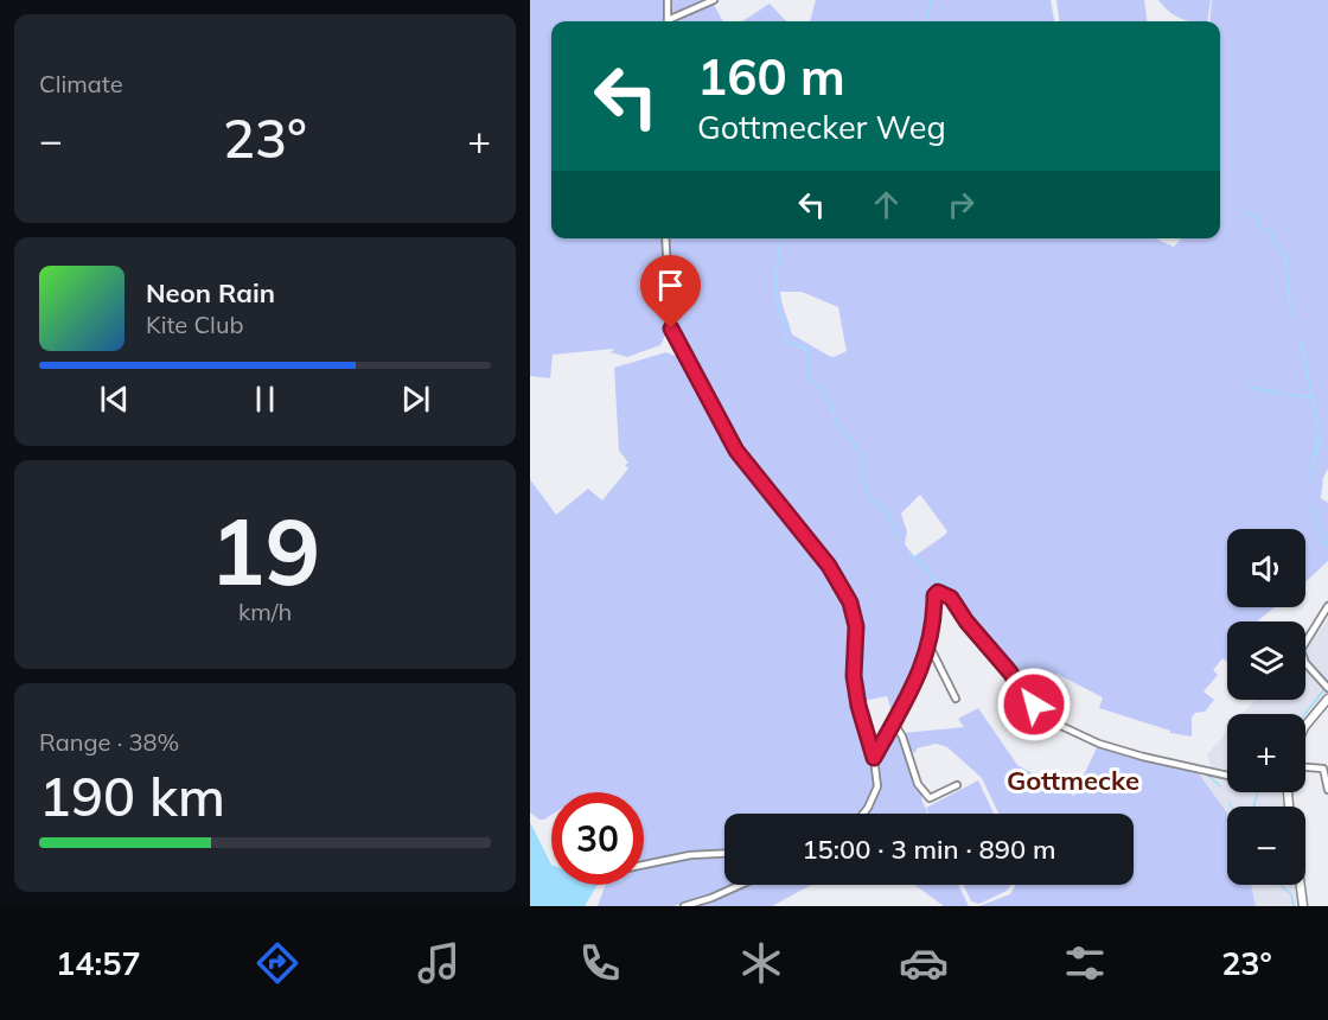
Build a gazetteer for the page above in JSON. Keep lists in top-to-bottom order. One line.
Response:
{"districts":["Gottmecke"],"page":{"tile":["Climate",["19","km/h"],["Range · 38%","190 km"]],"turn":["160 m","Gottmecker Weg"],"heat":["−","23°","+"],"song":["Neon Rain","Kite Club"],"map_buttons":["+","−"],"limit":"30","trip":"15:00 · 3 min · 890 m","tabs":["14:57","23°"]}}
